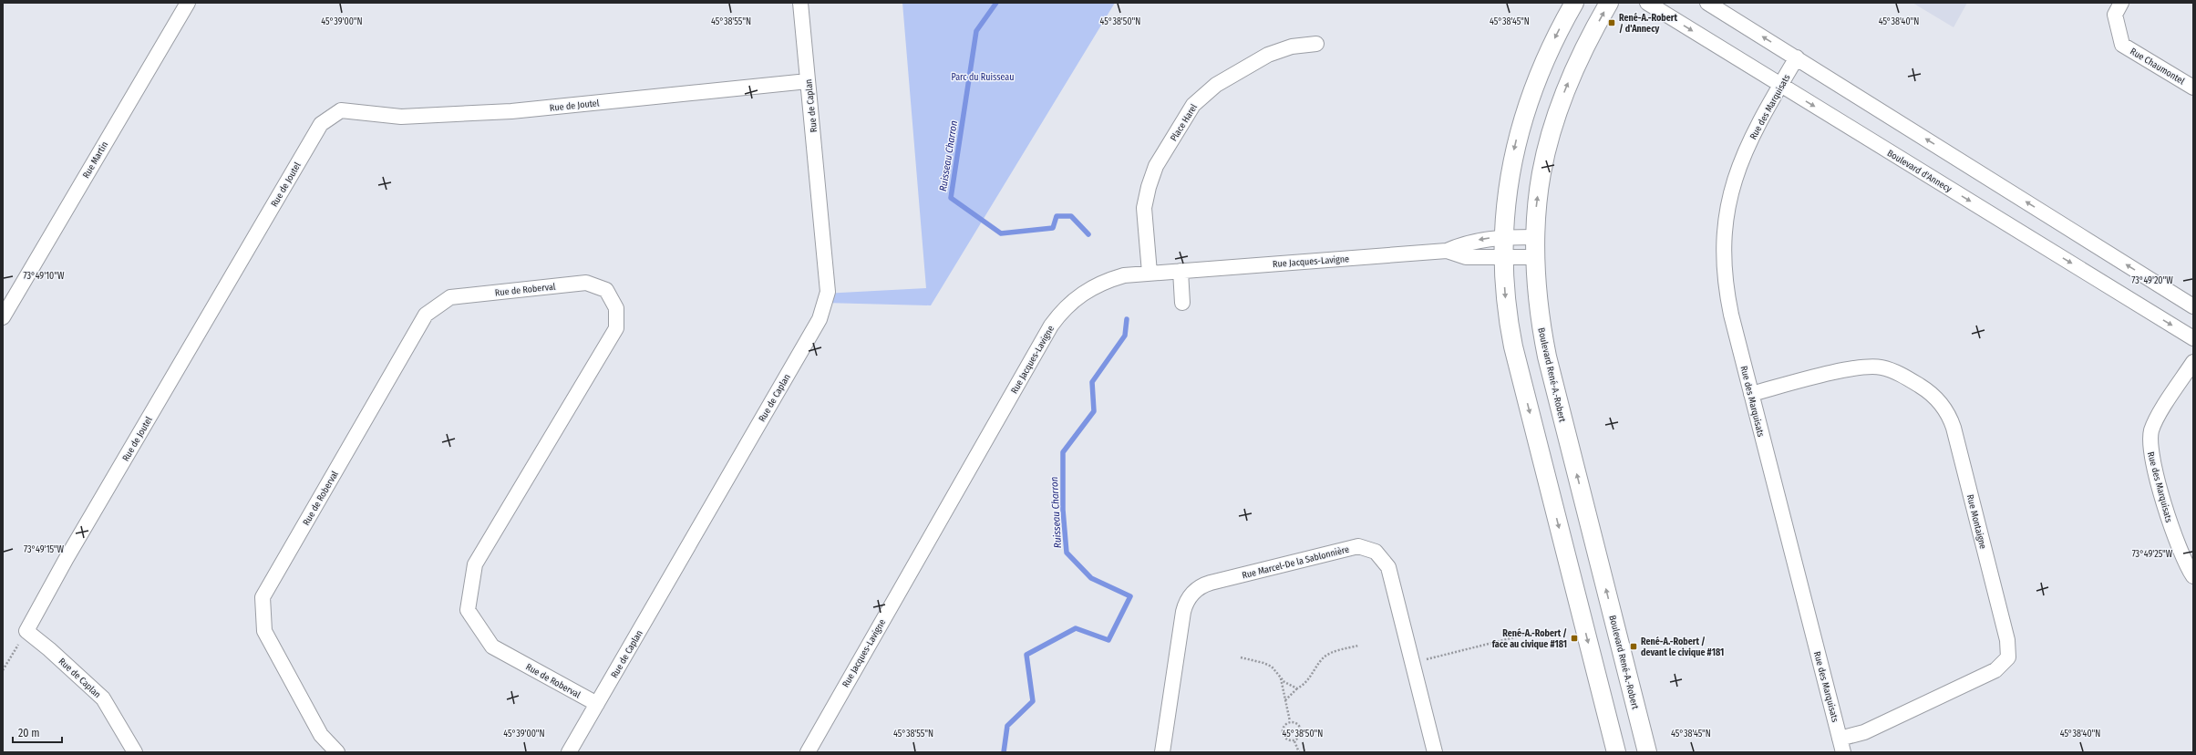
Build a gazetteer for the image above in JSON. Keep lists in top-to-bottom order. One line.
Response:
{"streets":{"street":["Rue Chaumontel","Rue de Joutel","Rue de Caplan","Rue des Marquisats","Place Harel","Rue Martin","Boulevard d'Annecy","Rue Jacques-Lavigne","Rue de Roberval","Boulevard René-A.-Robert","Rue Montaigne","Rue Marcel-De la Sablonnière"]},"crossings":[["Rue de Joutel","Rue de Caplan"],["Rue de Caplan","Rue de Roberval"],["Rue des Marquisats","Boulevard d'Annecy"],["Rue des Marquisats","Rue Montaigne"],["Place Harel","Rue Jacques-Lavigne"],["Rue Jacques-Lavigne","Boulevard René-A.-Robert"]],"water":["Ruisseau Charron"],"parks":["Parc du Ruisseau"],"places":{"transit":["René-A.-Robert / d'Annecy","René-A.-Robert / face au civique #181","René-A.-Robert / devant le civique #181"]},"scale_bar":"20 m","coordinates":["45°38'40\"N","45°39'00\"N","45°38'55\"N","45°38'50\"N","45°38'45\"N","73°49'10\"W","73°49'20\"W","73°49'15\"W","73°49'25\"W"]}
